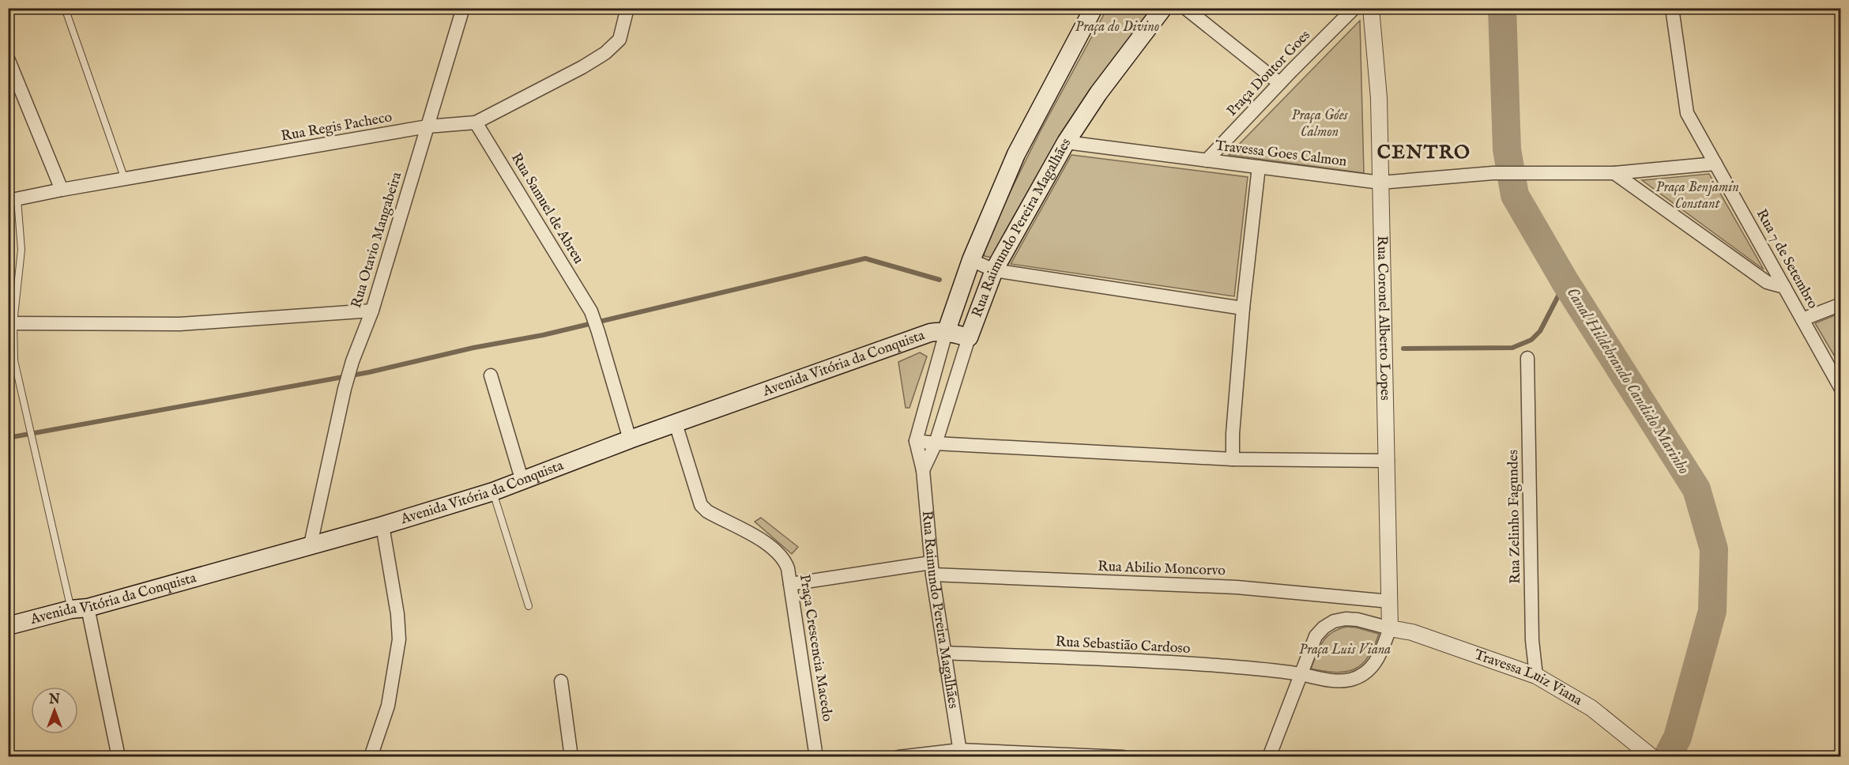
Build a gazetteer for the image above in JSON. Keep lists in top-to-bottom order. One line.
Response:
{"streets":{"main road":["Rua Raimundo Pereira Magalhães","Avenida Vitória da Conquista"],"street":["Praça Doutor Goes","Rua Regis Pacheco","Travessa Goes Calmon","Rua Samuel de Abreu","Rua Otavio Mangabeira","Rua 7 de Setembro","Rua Coronel Alberto Lopes","Rua Zelinho Fagundes","Rua Abilio Moncorvo","Rua Sebastião Cardoso","Praça Crescencia Macedo","Travessa Luiz Viana"]},"crossings":[["Praça Doutor Goes","Travessa Goes Calmon"],["Rua Regis Pacheco","Rua Samuel de Abreu"],["Rua Regis Pacheco","Rua Otavio Mangabeira"],["Travessa Goes Calmon","Rua Raimundo Pereira Magalhães"],["Travessa Goes Calmon","Rua Coronel Alberto Lopes"],["Rua Samuel de Abreu","Avenida Vitória da Conquista"],["Rua Raimundo Pereira Magalhães","Avenida Vitória da Conquista"],["Rua Raimundo Pereira Magalhães","Rua Abilio Moncorvo"],["Rua Raimundo Pereira Magalhães","Rua Sebastião Cardoso"],["Rua Otavio Mangabeira","Avenida Vitória da Conquista"],["Rua Coronel Alberto Lopes","Rua Abilio Moncorvo"],["Rua Coronel Alberto Lopes","Travessa Luiz Viana"],["Avenida Vitória da Conquista","Praça Crescencia Macedo"],["Rua Zelinho Fagundes","Travessa Luiz Viana"],["Rua Abilio Moncorvo","Praça Crescencia Macedo"]],"districts":["CENTRO"],"water":["Canal Hildebrando Candido Marinho"],"parks":["Praça do Divino","Praça Góes Calmon","Praça Benjamin Constant","Praça Luis Viana"],"north":"top"}
